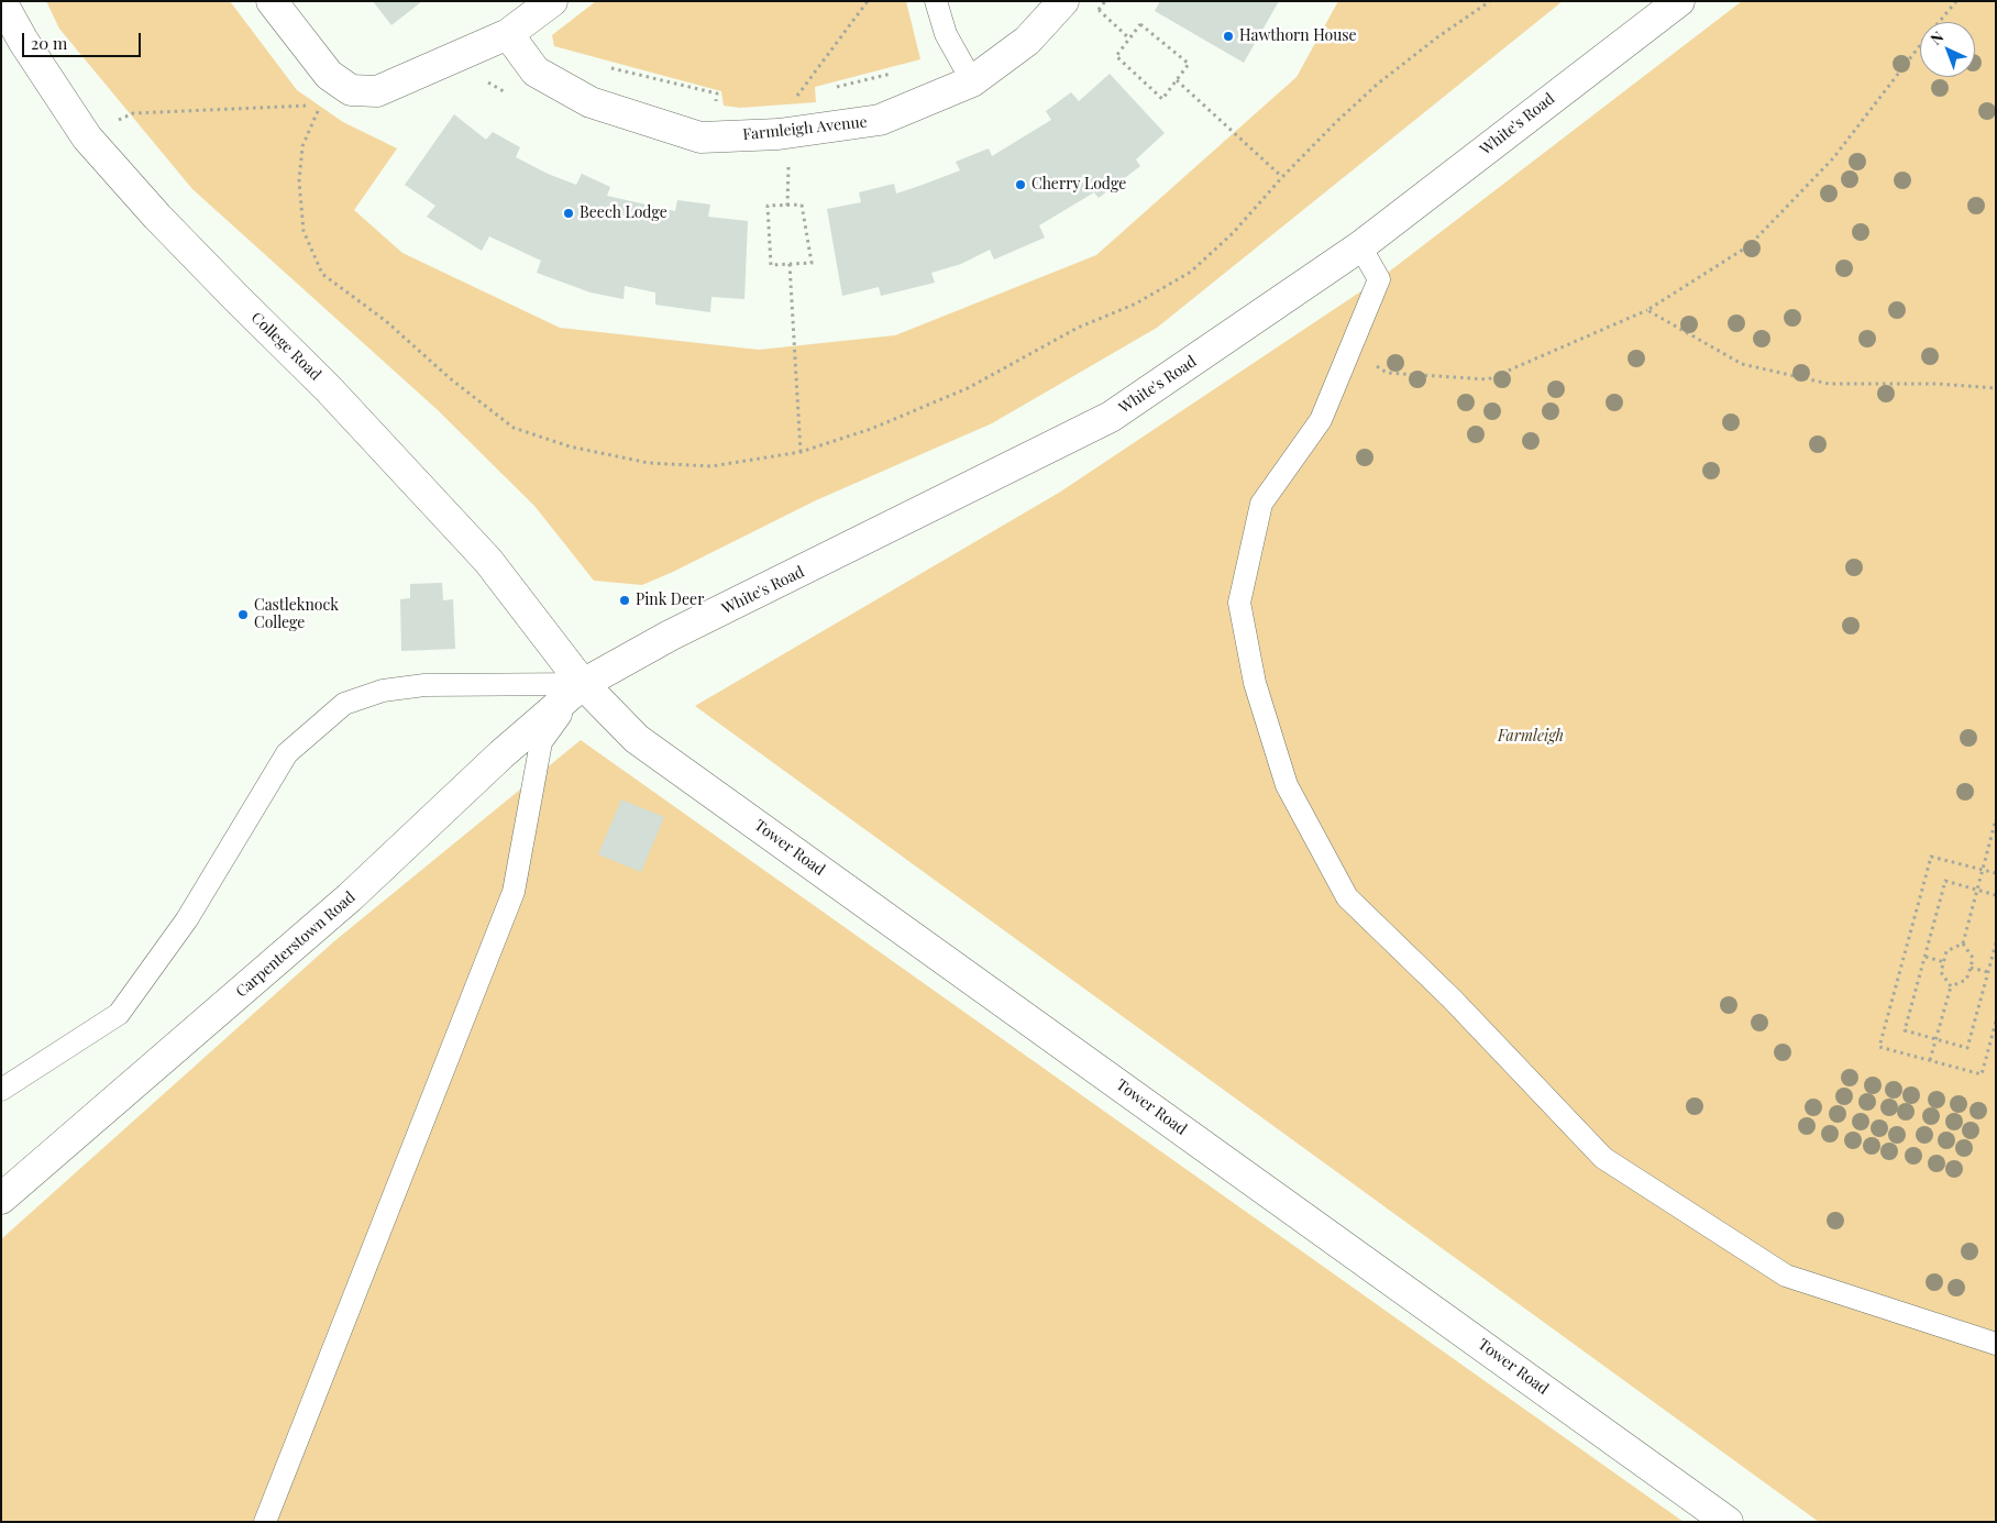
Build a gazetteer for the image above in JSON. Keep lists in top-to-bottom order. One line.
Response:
{"streets":{"street":["White's Road","Farmleigh Avenue","College Road","Tower Road","Carpenterstown Road"]},"crossings":[["White's Road","College Road"],["White's Road","Tower Road"],["White's Road","Carpenterstown Road"],["College Road","Tower Road"],["College Road","Carpenterstown Road"],["Tower Road","Carpenterstown Road"]],"parks":["Farmleigh"],"places":["Hawthorn House","Cherry Lodge","Beech Lodge","Pink Deer","Castleknock College"],"scale_bar":"20 m","north":"top left"}
